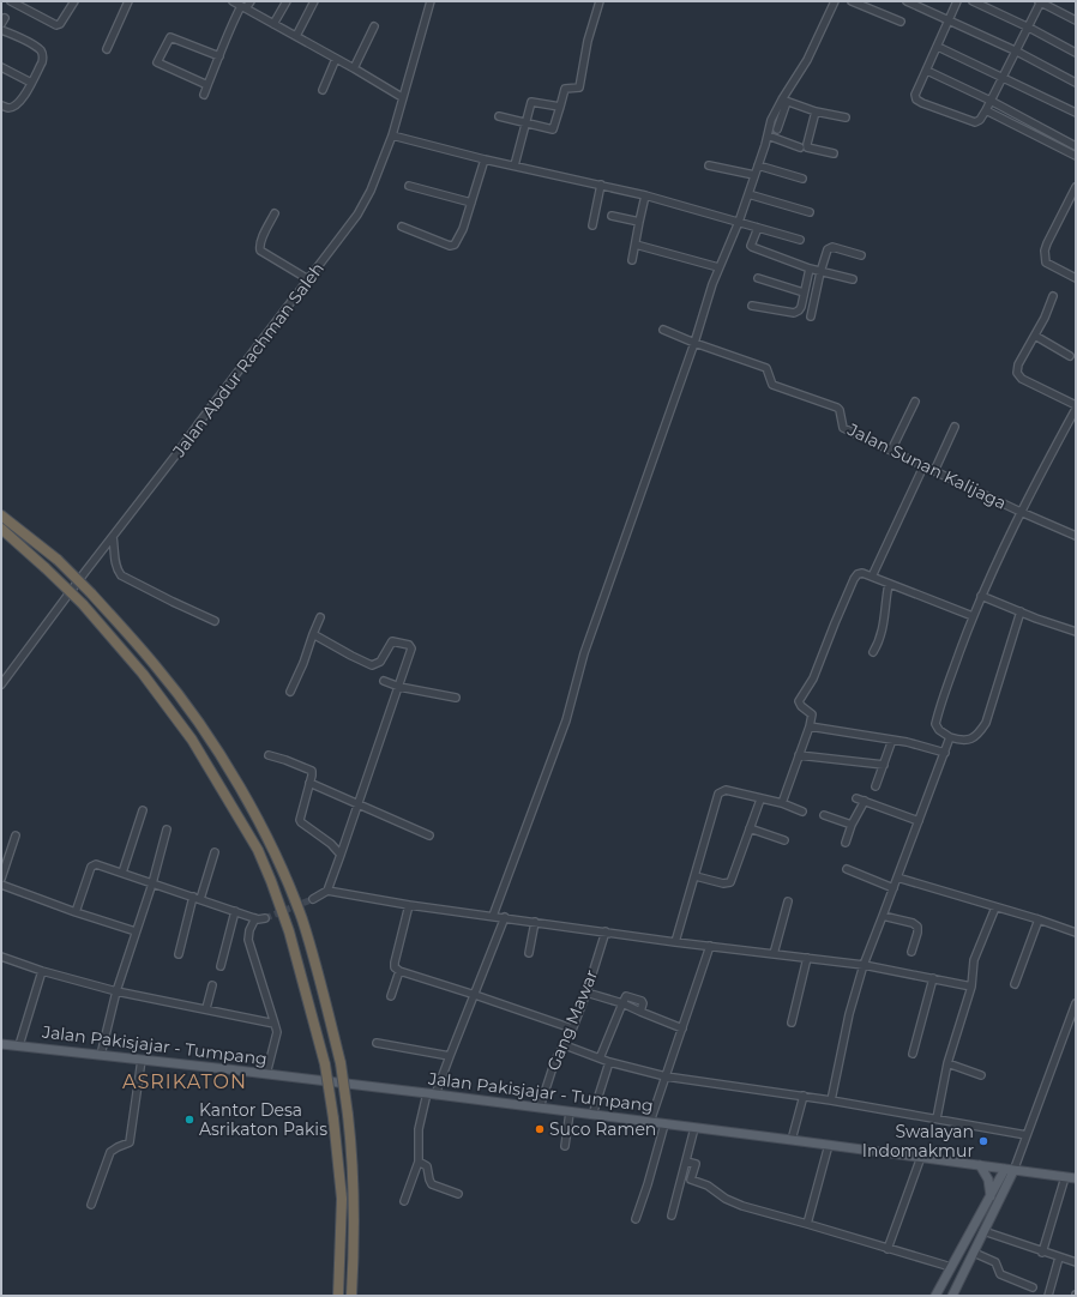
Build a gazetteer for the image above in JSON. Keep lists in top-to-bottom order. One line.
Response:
{"streets":{"main road":["Jalan Pakisjajar - Tumpang"],"street":["Jalan Abdur Rachman Saleh","Jalan Sunan Kalijaga","Gang Mawar"]},"crossings":[["Gang Mawar","Jalan Pakisjajar - Tumpang"]],"districts":["ASRIKATON"],"places":["Kantor Desa Asrikaton Pakis","Suco Ramen","Swalayan Indomakmur"]}
